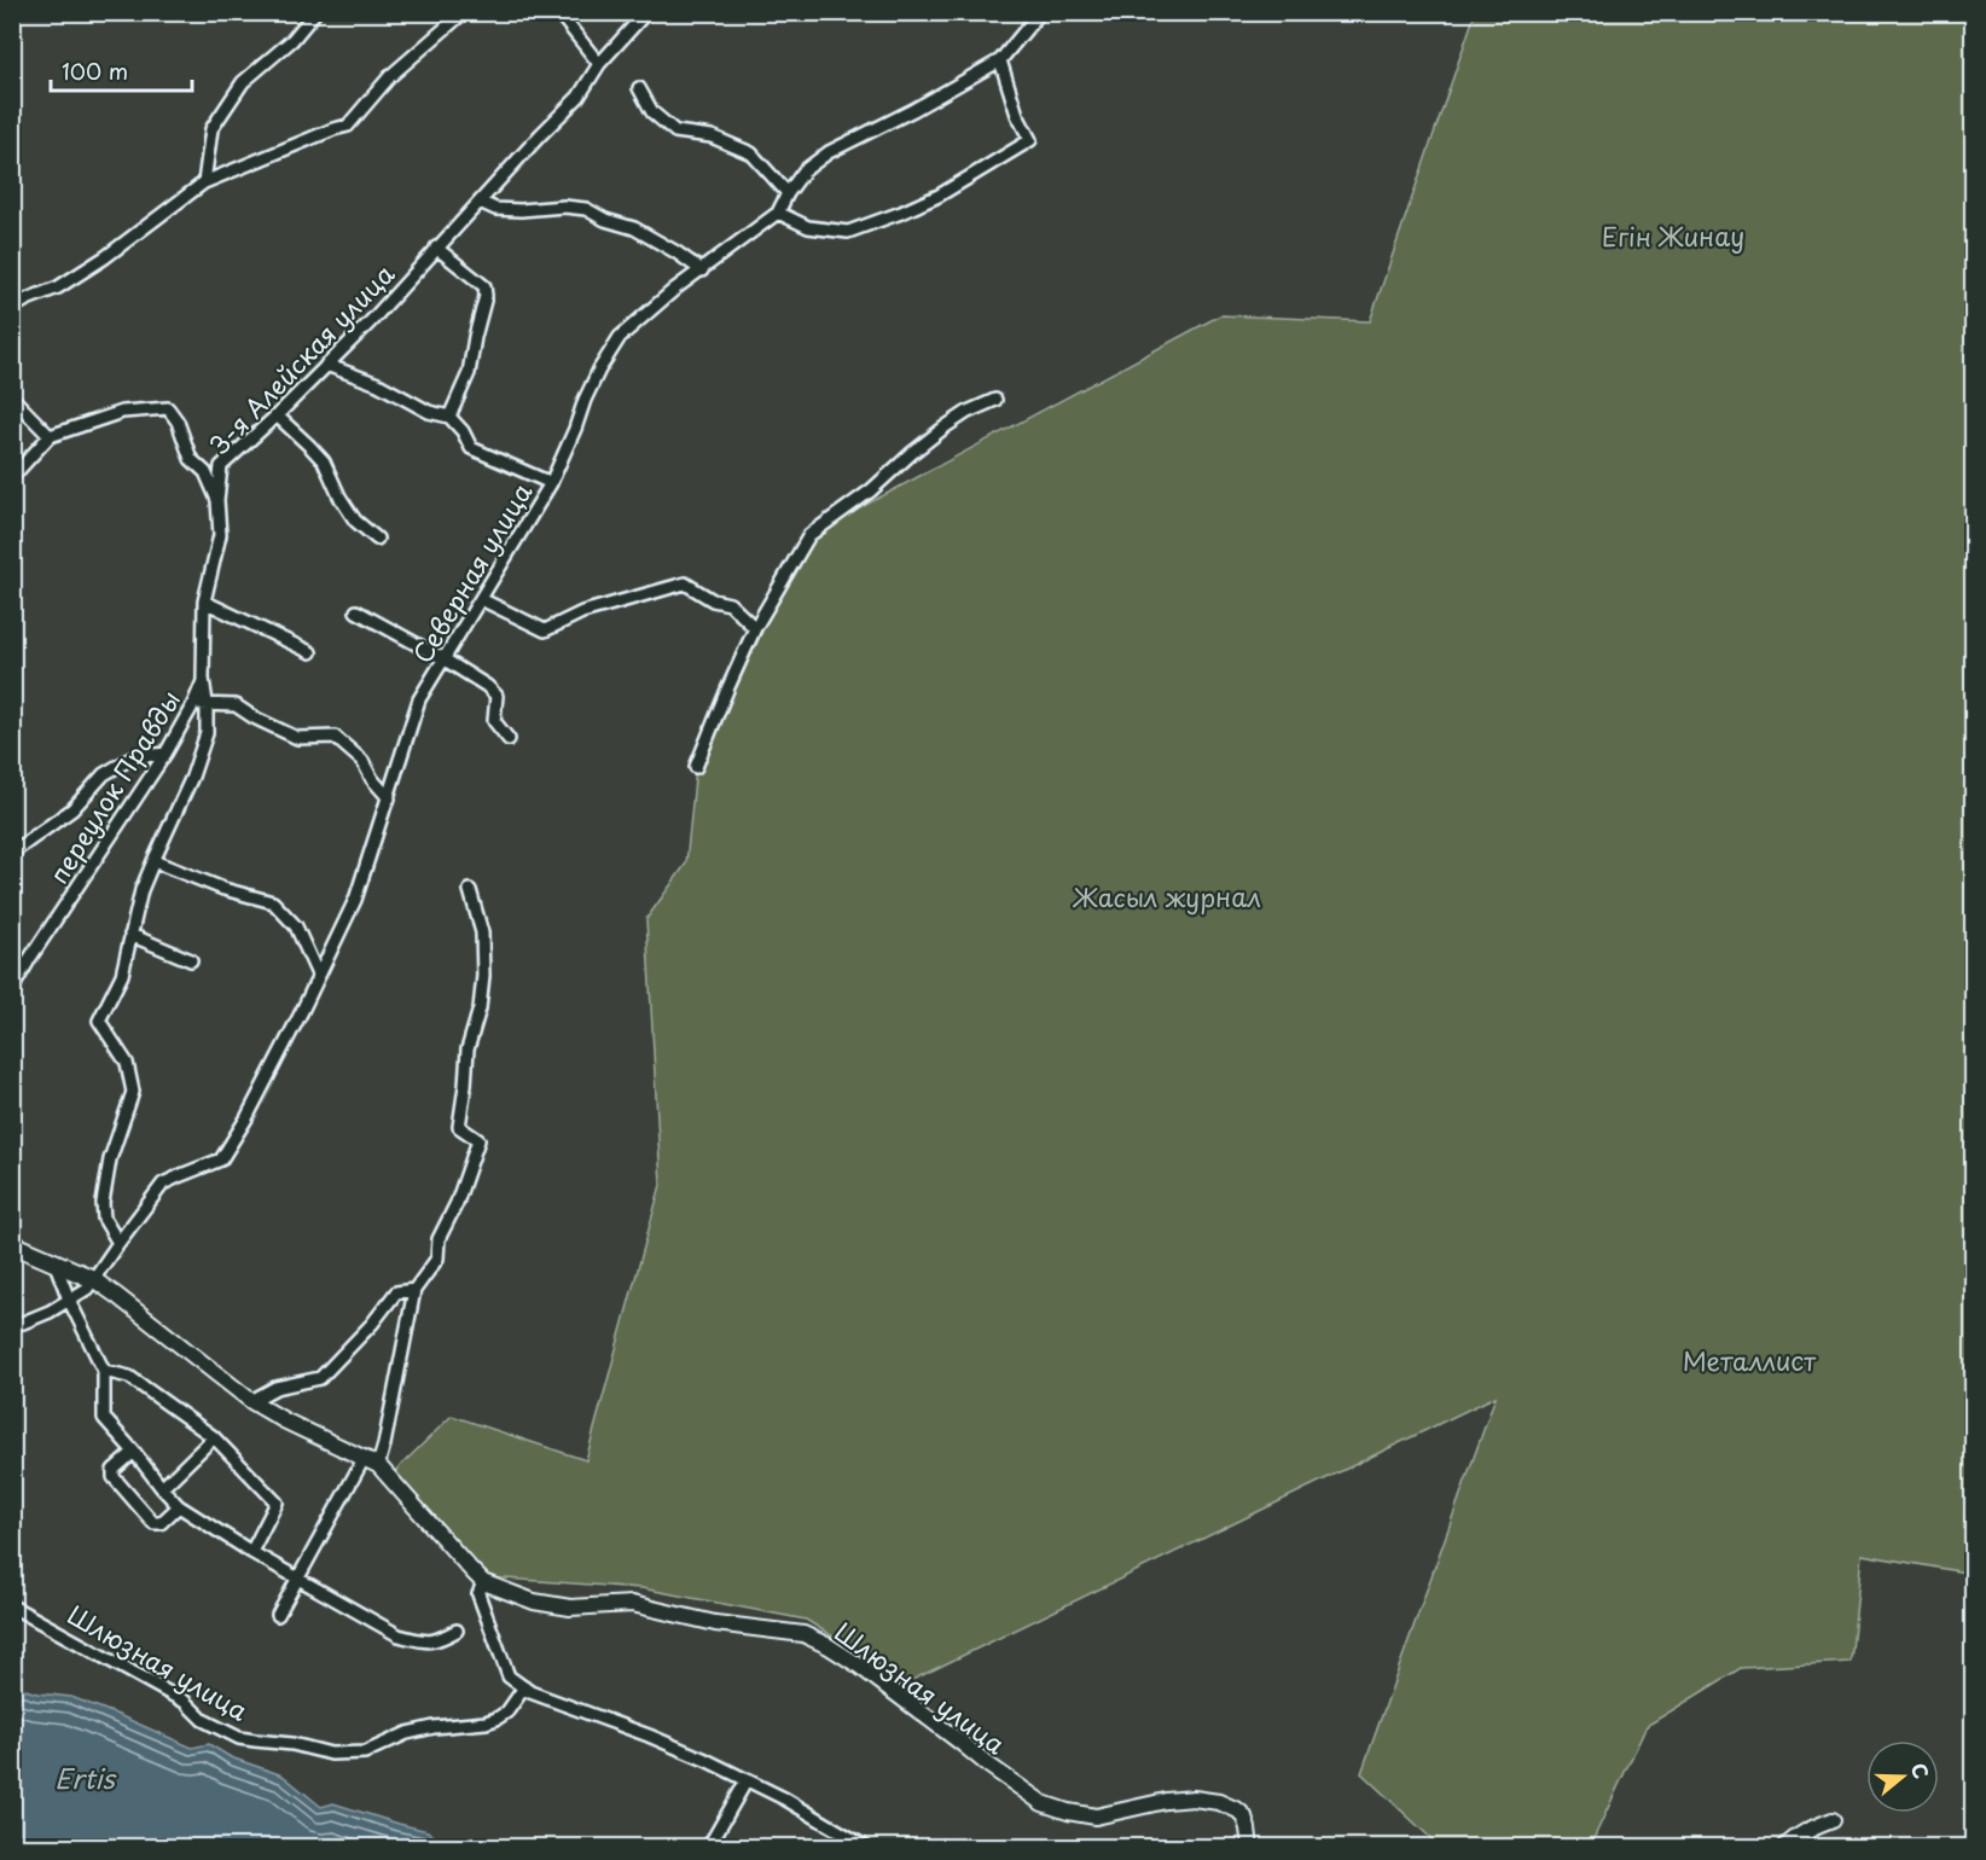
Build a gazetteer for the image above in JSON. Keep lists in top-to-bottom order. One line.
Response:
{"streets":{"street":["3-я Алейская улица","Северная улица","переулок Правды","Шлюзная улица"]},"crossings":[["Северная улица","Шлюзная улица"]],"water":["Ertis"],"parks":["Егін Жинау","Жасыл журнал","Металлист"],"scale_bar":"100 m","north":"right"}
